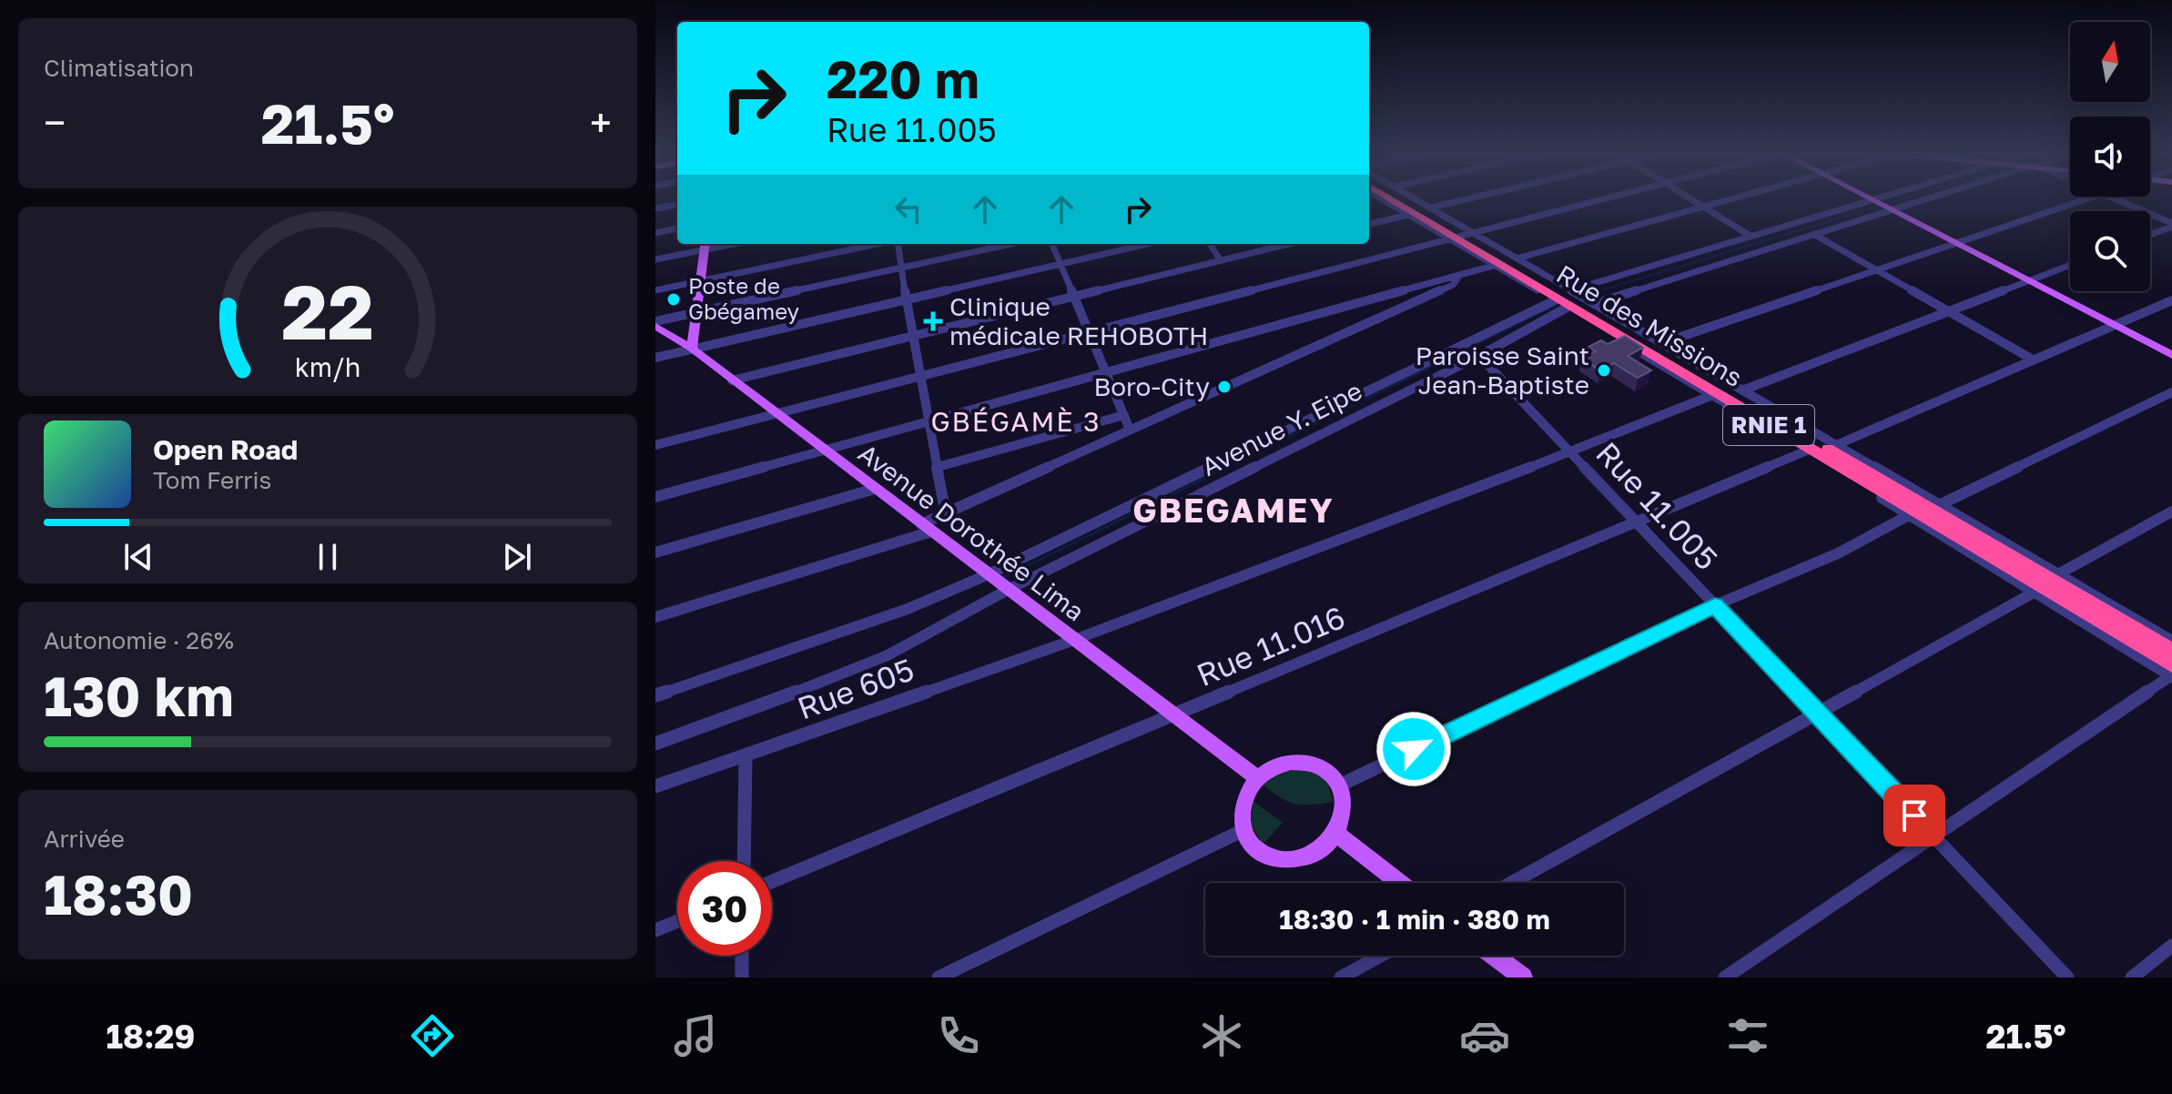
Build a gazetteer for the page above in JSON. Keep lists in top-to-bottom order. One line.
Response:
{"streets":{"highway":["Rue des Missions","RNIE 1"],"main road":["Avenue Dorothée Lima"],"street":["Avenue Y. Eipe","Rue 11.005","Rue 11.016","Rue 605"]},"crossings":[["Avenue Y. Eipe","Rue 11.005"],["Avenue Y. Eipe","Avenue Dorothée Lima"],["Rue 11.005","Rue 11.016"],["Rue 11.005","Rue 605"],["Avenue Dorothée Lima","Rue 11.016"],["Avenue Dorothée Lima","Rue 605"]],"districts":["GBÉGAMÈ 3","GBEGAMEY"],"places":{"other":["Poste de Gbégamey","Paroisse Saint Jean-Baptiste","Boro-City"],"health":["Clinique médicale REHOBOTH"]},"north":"top","page":{"tile":["Climatisation",["Autonomie · 26%","130 km"],["Arrivée","18:30"]],"turn":["220 m","Rue 11.005"],"heat":["−","21.5°","+"],"song":["Open Road","Tom Ferris"],"limit":"30","trip":"18:30 · 1 min · 380 m","tabs":["18:29","21.5°"],"gauge":["22","km/h"]}}
